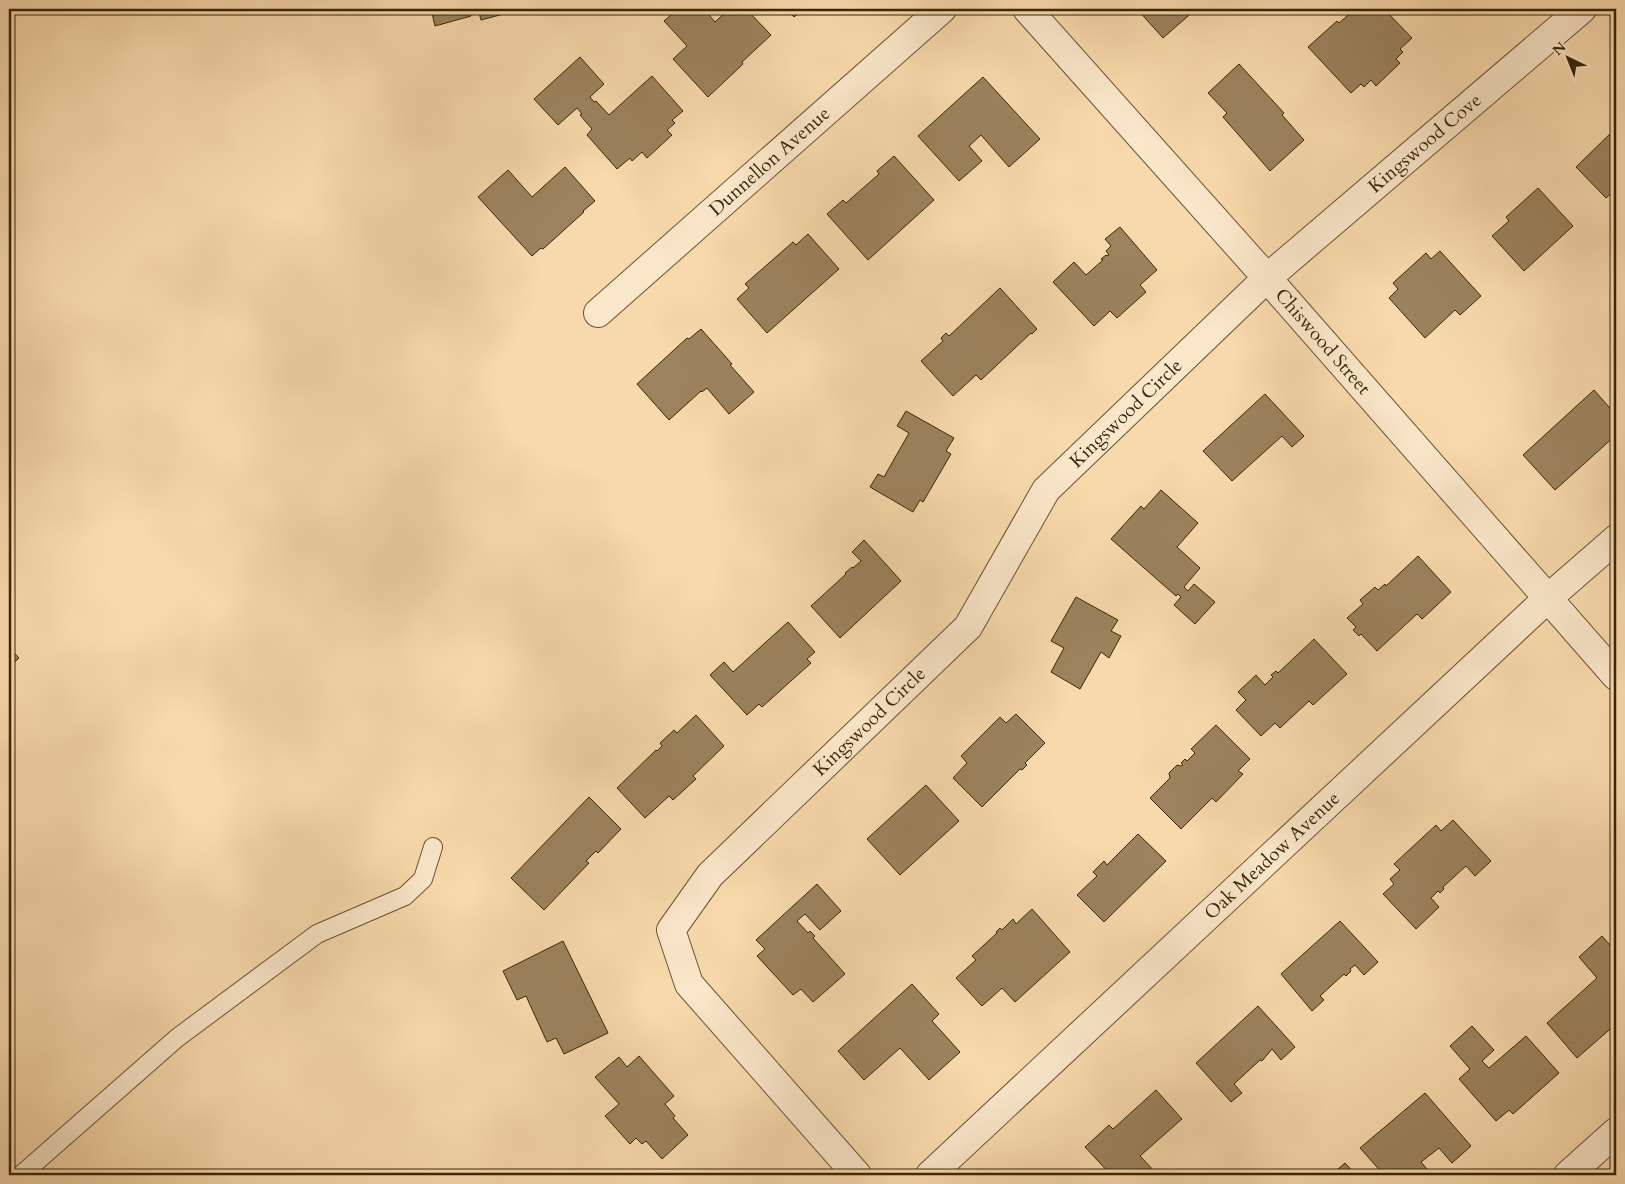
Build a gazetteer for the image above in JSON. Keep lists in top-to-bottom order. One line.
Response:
{"streets":{"street":["Kingswood Cove","Dunnellon Avenue","Chiswood Street","Kingswood Circle","Oak Meadow Avenue"]},"crossings":[["Kingswood Cove","Chiswood Street"],["Kingswood Cove","Kingswood Circle"],["Chiswood Street","Kingswood Circle"],["Chiswood Street","Oak Meadow Avenue"]],"north":"top left"}
